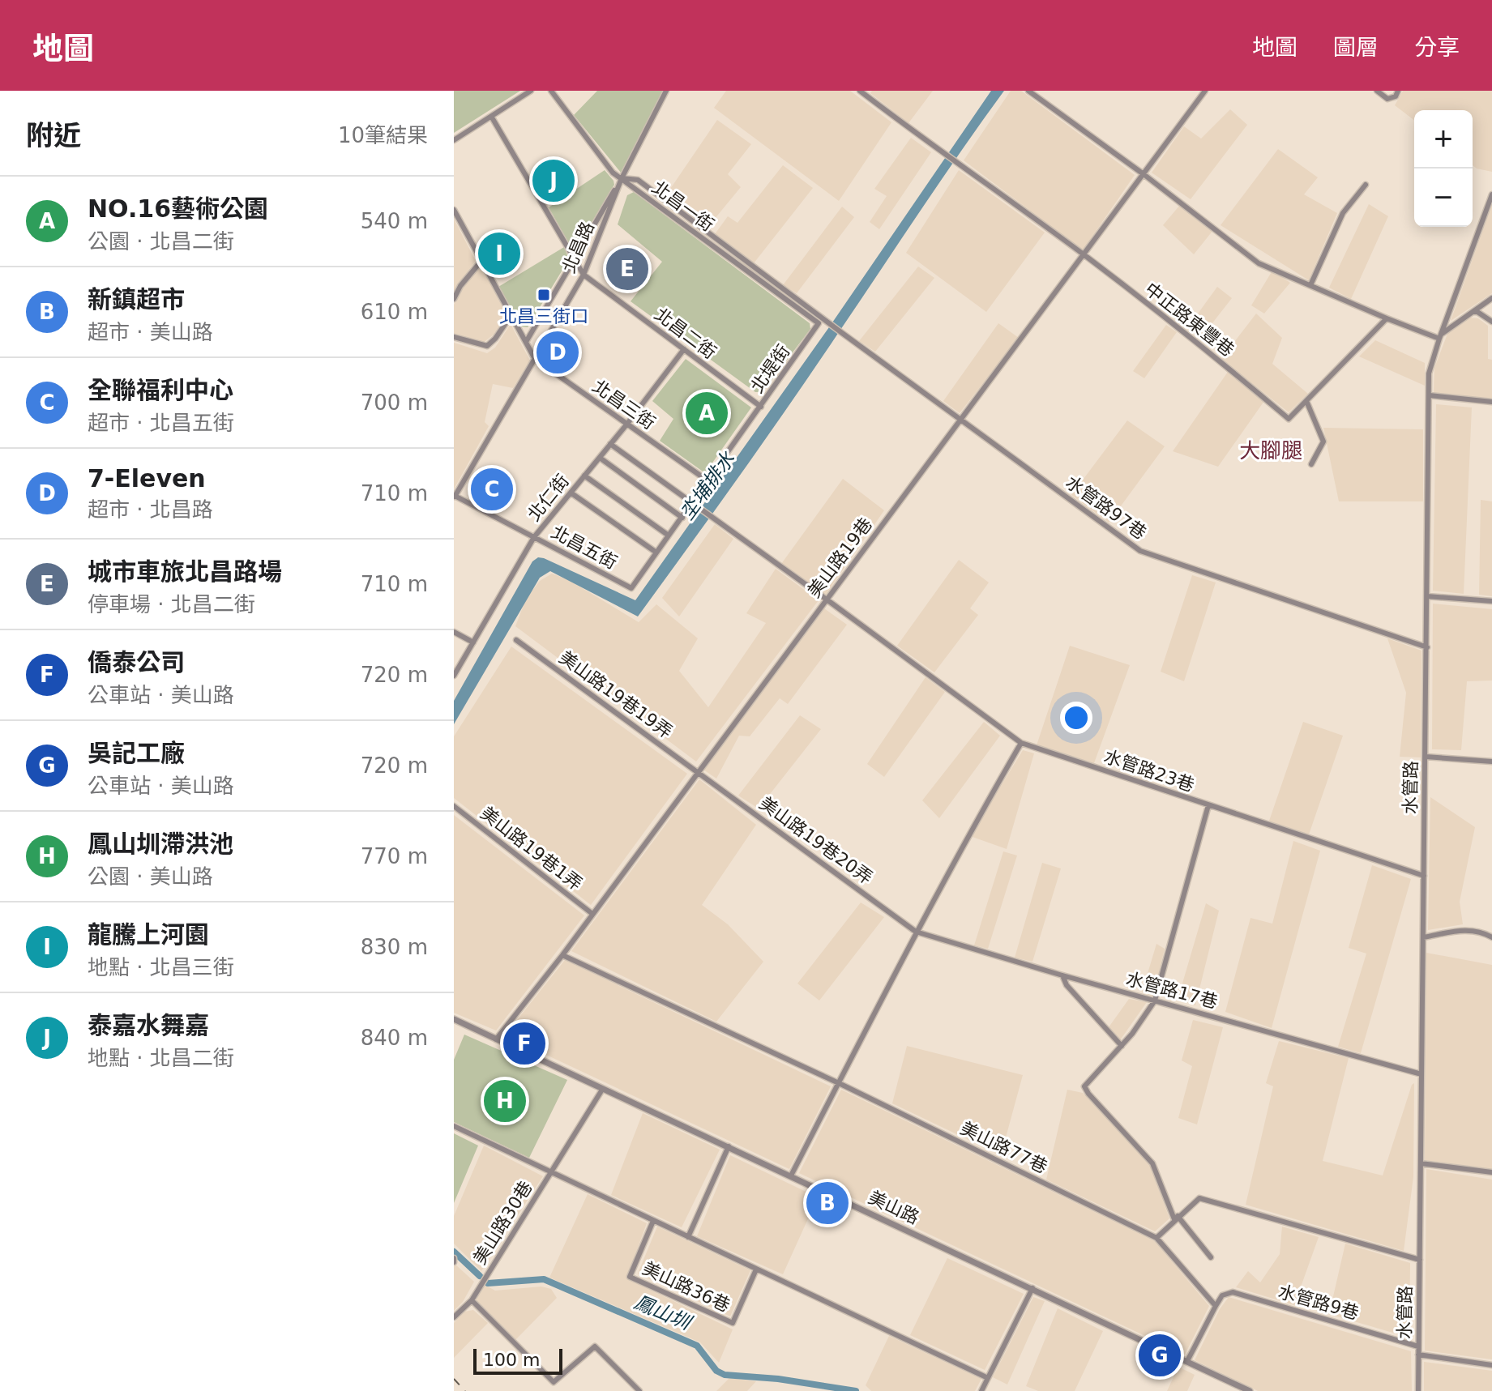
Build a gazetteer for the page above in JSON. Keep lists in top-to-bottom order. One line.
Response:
{"streets":{"street":["北昌一街","北昌路","中正路東豐巷","北昌二街","北堤街","北昌三街","北仁街","水管路97巷","北昌五街","美山路19巷","美山路19巷19弄","水管路23巷","水管路","美山路19巷20弄","美山路19巷1弄","水管路17巷","美山路77巷","美山路","美山路30巷","美山路36巷","水管路9巷"]},"crossings":[["北昌一街","北昌路"],["北昌一街","北堤街"],["北昌一街","水管路97巷"],["北昌路","北昌二街"],["北昌路","北昌三街"],["北昌路","北昌五街"],["中正路東豐巷","美山路19巷"],["北昌二街","北堤街"],["北昌二街","北仁街"],["北堤街","北昌三街"],["北堤街","北昌五街"],["北堤街","水管路23巷"],["北昌三街","北仁街"],["北仁街","北昌五街"],["北仁街","水管路23巷"],["水管路97巷","美山路19巷"],["水管路97巷","水管路"],["美山路19巷","美山路19巷19弄"],["美山路19巷","水管路23巷"],["美山路19巷","美山路19巷20弄"],["美山路19巷","美山路19巷1弄"],["美山路19巷","美山路77巷"],["美山路19巷","美山路"],["美山路19巷19弄","美山路19巷20弄"],["水管路23巷","水管路"],["水管路","水管路17巷"],["水管路","水管路9巷"],["美山路19巷20弄","水管路17巷"],["美山路77巷","水管路9巷"],["美山路","美山路30巷"],["美山路30巷","美山路36巷"]],"districts":["大腳腿"],"water":["坔埔排水","鳳山圳"],"places":{"transit":["北昌三街口"]},"scale_bar":"100 m","page":{"header":"地圖","nav":["地圖","圖層","分享"],"heading":["附近","10筆結果"],"map_buttons":["+","−"],"pins":["J","I","E","D","A","C","F","H","B","G"],"list":[{"mark":"A","name":"NO.16藝術公園","note":"公園 · 北昌二街","value":"540 m"},{"mark":"B","name":"新鎮超市","note":"超市 · 美山路","value":"610 m"},{"mark":"C","name":"全聯福利中心","note":"超市 · 北昌五街","value":"700 m"},{"mark":"D","name":"7-Eleven","note":"超市 · 北昌路","value":"710 m"},{"mark":"E","name":"城市車旅北昌路場","note":"停車場 · 北昌二街","value":"710 m"},{"mark":"F","name":"僑泰公司","note":"公車站 · 美山路","value":"720 m"},{"mark":"G","name":"吳記工廠","note":"公車站 · 美山路","value":"720 m"},{"mark":"H","name":"鳳山圳滯洪池","note":"公園 · 美山路","value":"770 m"},{"mark":"I","name":"龍騰上河園","note":"地點 · 北昌三街","value":"830 m"},{"mark":"J","name":"泰嘉水舞嘉","note":"地點 · 北昌二街","value":"840 m"}],"scale":"100 m"}}
